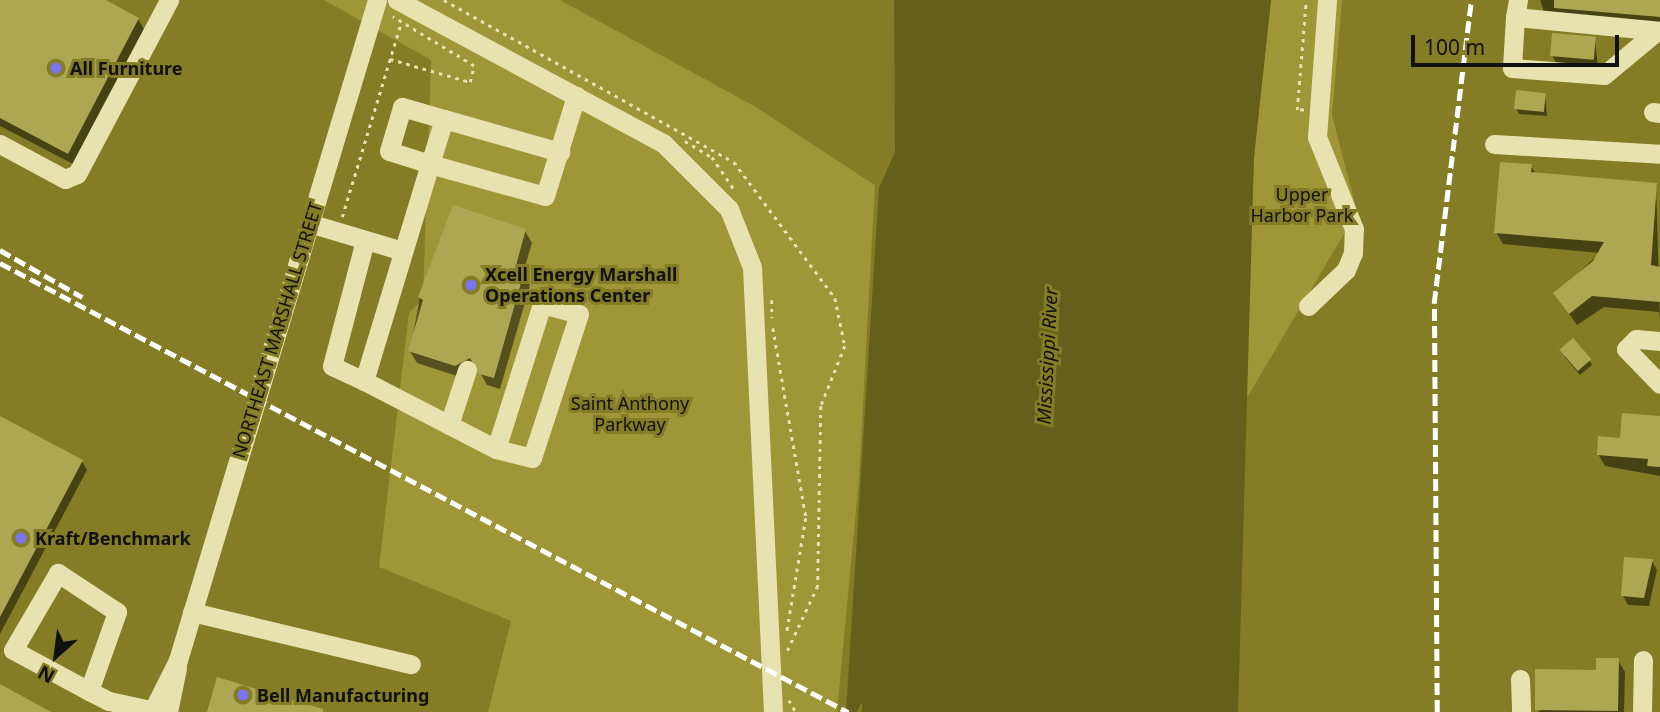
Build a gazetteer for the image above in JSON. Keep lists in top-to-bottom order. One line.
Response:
{"streets":{"street":["NORTHEAST MARSHALL STREET"]},"water":["Mississippi River"],"parks":["Upper Harbor Park","Saint Anthony Parkway"],"places":["All Furniture","Xcell Energy Marshall Operations Center","Kraft/Benchmark","Bell Manufacturing"],"scale_bar":"100 m","north":"bottom left"}
